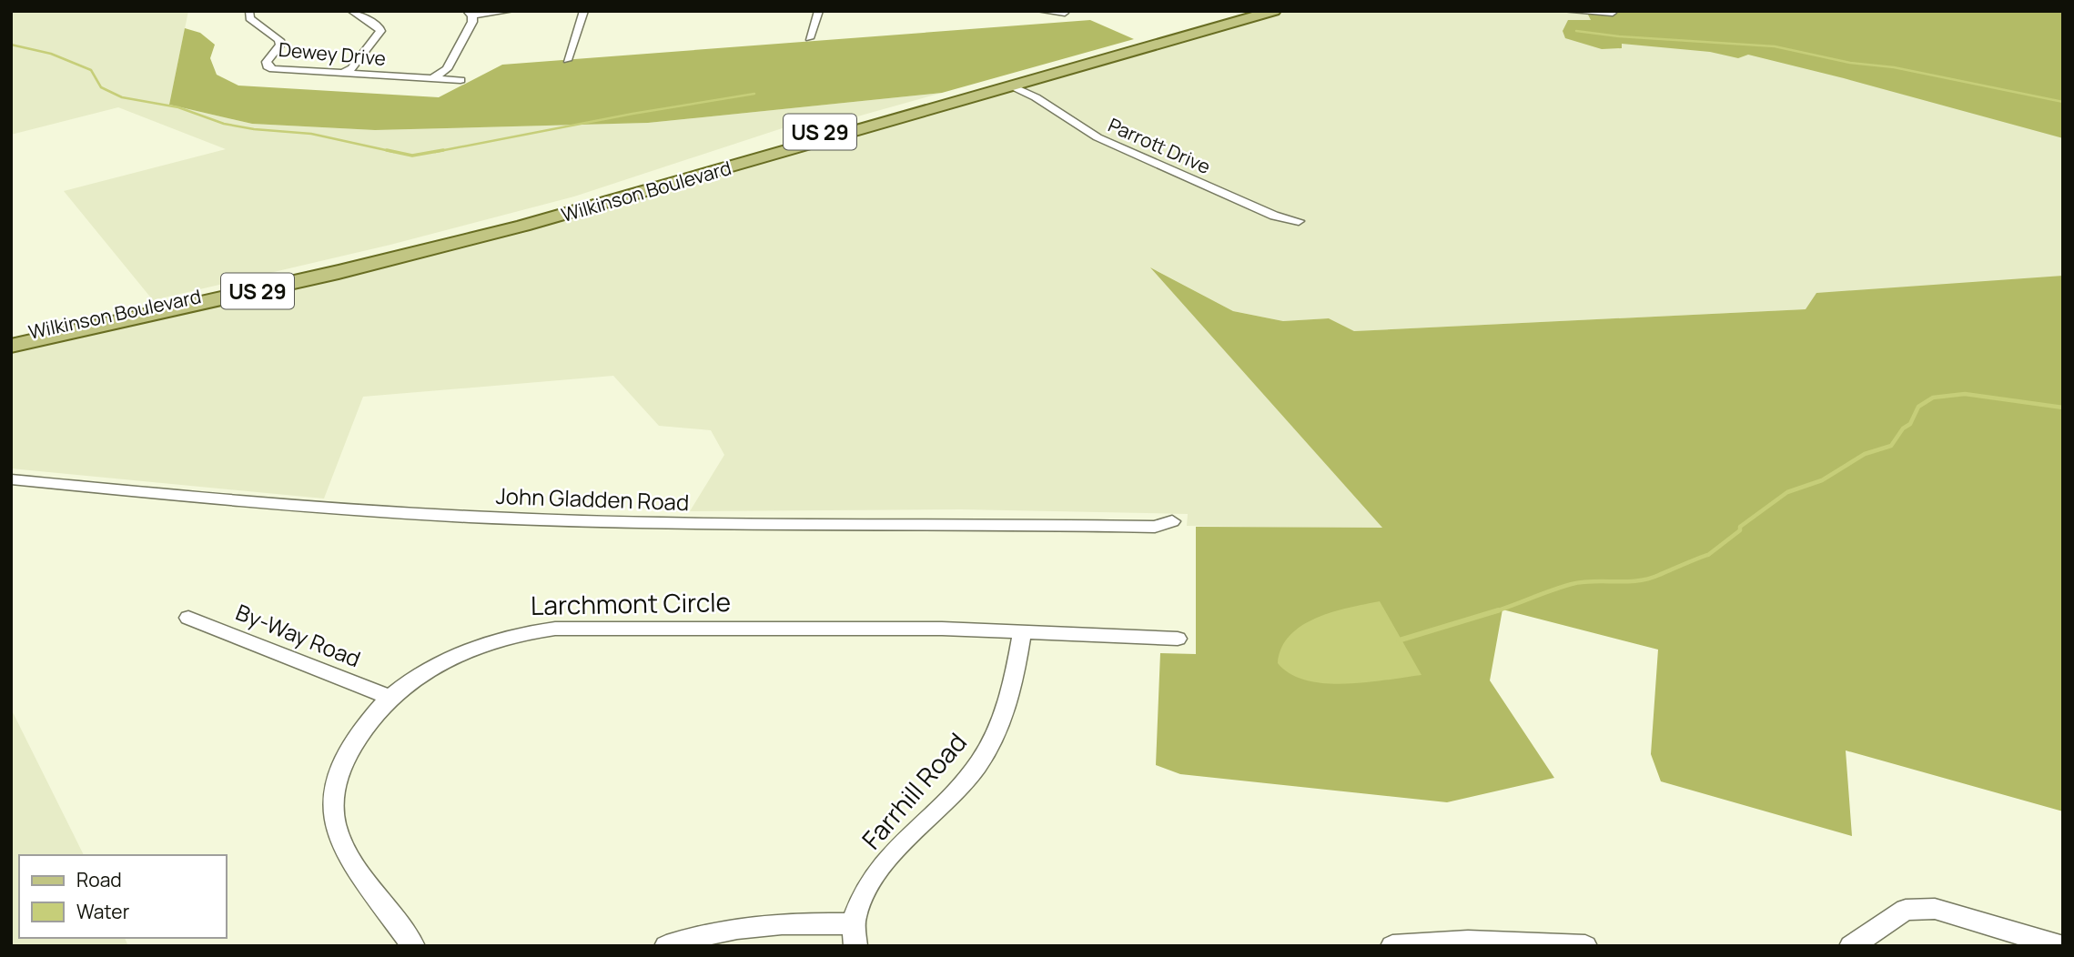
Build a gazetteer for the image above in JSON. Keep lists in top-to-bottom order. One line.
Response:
{"streets":{"main road":["US 29","Wilkinson Boulevard"],"street":["Dewey Drive","Parrott Drive","John Gladden Road","Larchmont Circle","By-Way Road","Farrhill Road"]},"crossings":[["Larchmont Circle","By-Way Road"],["Larchmont Circle","Farrhill Road"]],"legend":["Road","Water"]}
